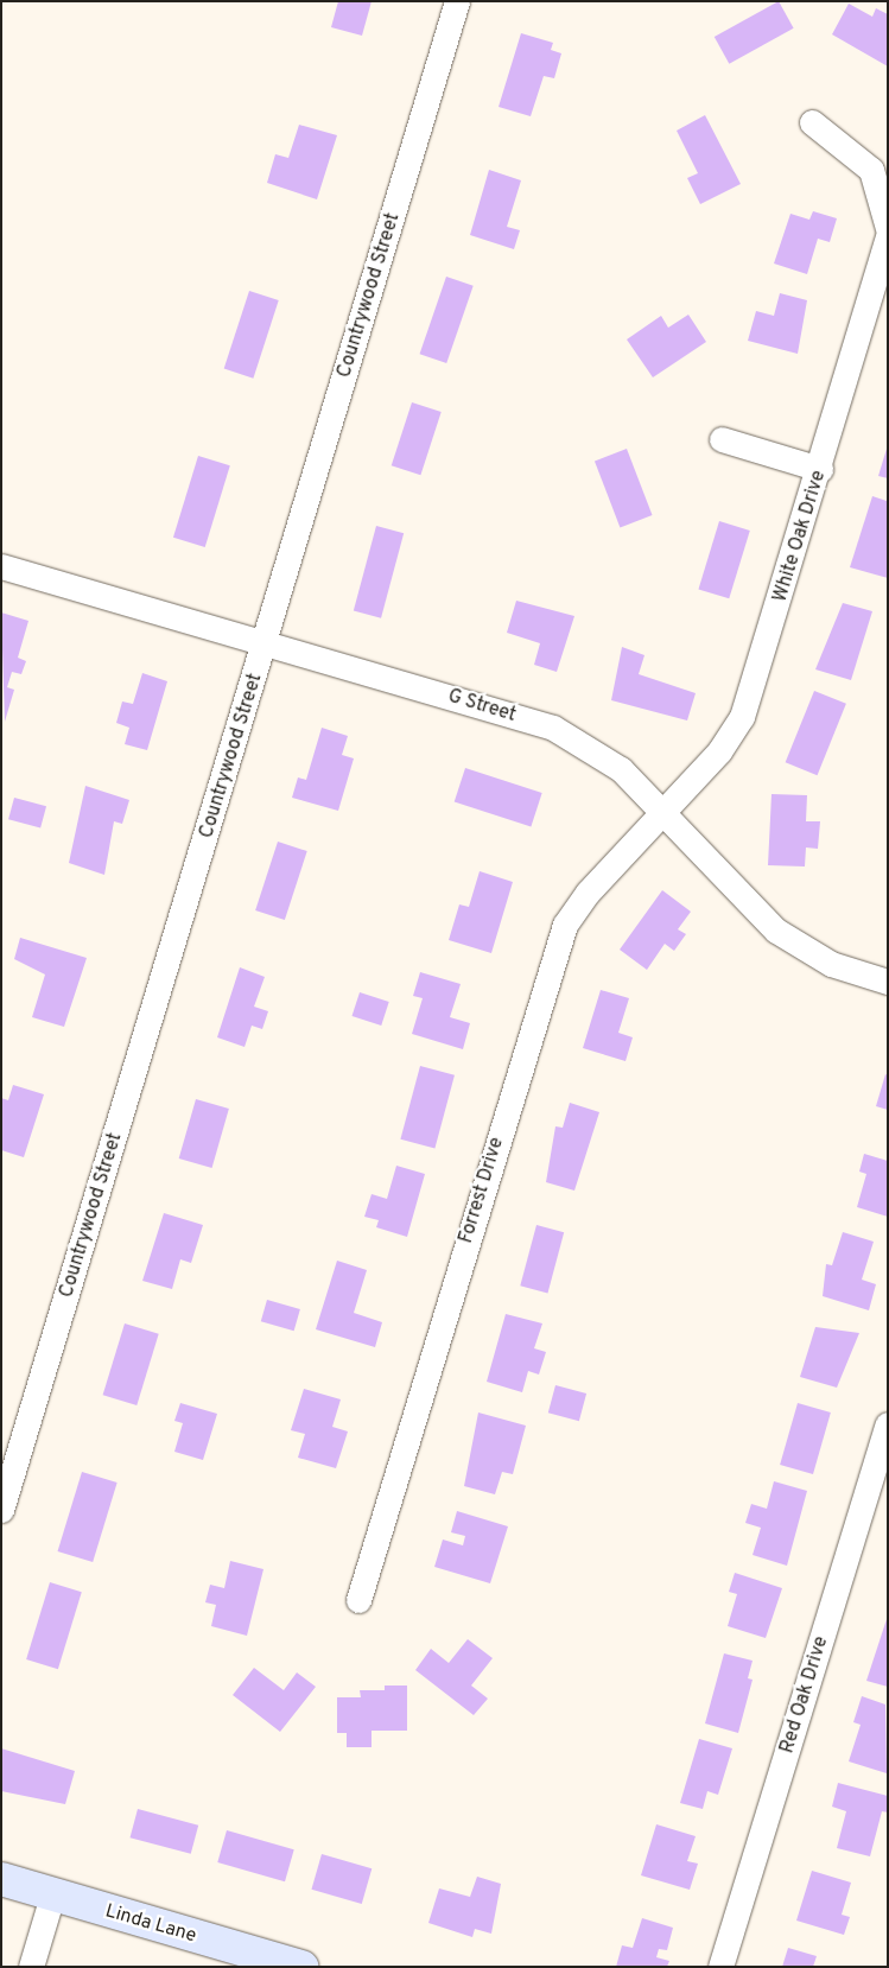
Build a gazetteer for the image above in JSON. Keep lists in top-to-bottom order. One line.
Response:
{"streets":{"street":["Countrywood Street","White Oak Drive","G Street","Forrest Drive","Red Oak Drive","Linda Lane"]},"crossings":[["Countrywood Street","G Street"],["White Oak Drive","G Street"],["White Oak Drive","Forrest Drive"],["G Street","Forrest Drive"]]}
